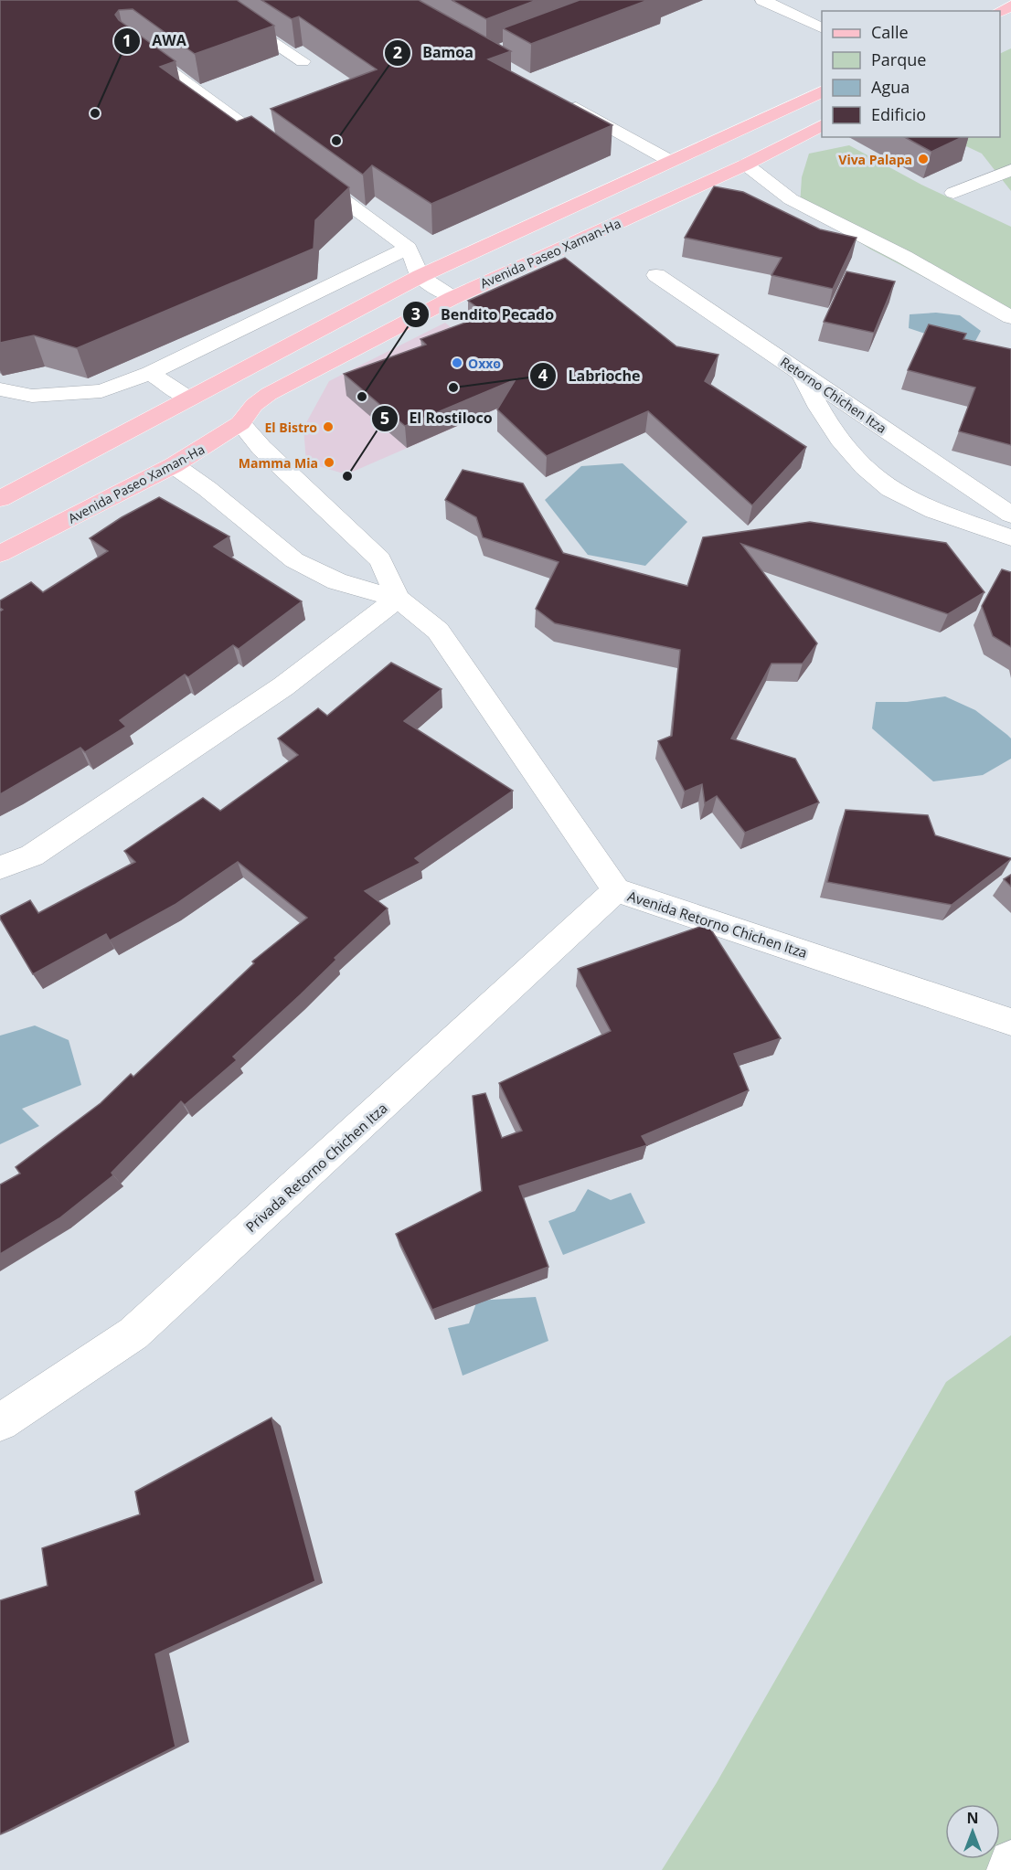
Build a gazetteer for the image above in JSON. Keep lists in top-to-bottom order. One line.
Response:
{"streets":{"main road":["Avenida Paseo Xaman-Ha"],"street":["Retorno Chichen Itza","Avenida Retorno Chichen Itza","Privada Retorno Chichen Itza"]},"crossings":[["Avenida Paseo Xaman-Ha","Avenida Retorno Chichen Itza"],["Avenida Retorno Chichen Itza","Privada Retorno Chichen Itza"]],"places":["AWA","Bamoa","Viva Palapa","Oxxo","Labrioche","Bendito Pecado","El Bistro","Mamma Mia","El Rostiloco"],"legend":["Calle","Parque","Agua","Edificio"],"north":"top"}
